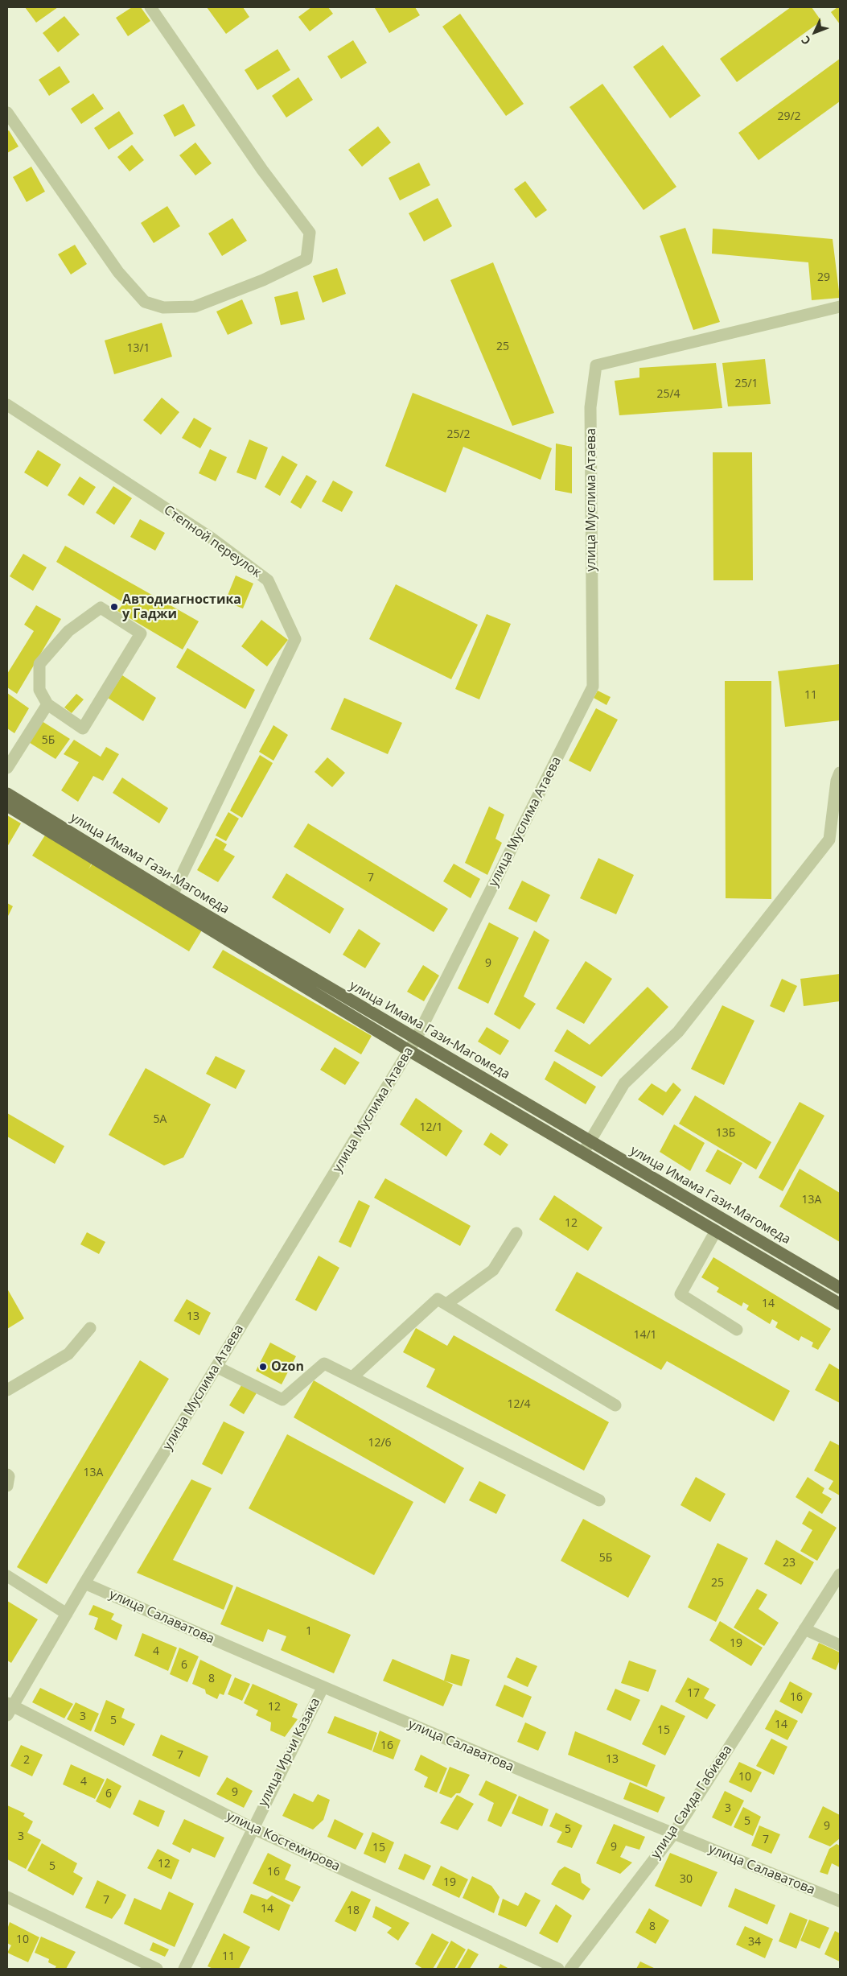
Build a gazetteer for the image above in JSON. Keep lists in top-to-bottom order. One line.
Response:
{"streets":{"main road":["улица Имама Гази-Магомеда"],"street":["улица Муслима Атаева","Степной переулок","улица Салаватова","улица Ирчи Казака","улица Саида Габиева","улица Костемирова"]},"crossings":[["улица Муслима Атаева","улица Имама Гази-Магомеда"],["улица Муслима Атаева","улица Салаватова"],["улица Муслима Атаева","улица Костемирова"],["Степной переулок","улица Имама Гази-Магомеда"],["улица Салаватова","улица Ирчи Казака"],["улица Салаватова","улица Саида Габиева"],["улица Ирчи Казака","улица Костемирова"]],"places":["Автодиагностика у Гаджи","Ozon"],"house_numbers":["29/2","29","25","13/1","25/1","25/4","25/2","11","5Б","7","9","5А","12/1","13Б","13А","12","14","13","14/1","12/4","12/6","13А","5Б","23","25","1","19","4","6","8","17","16","12","3","5","14","15","16","7","13","2","10","4","9","6","3","5","9","5","3","7","9","15","12","5","16","30","19","7","14","18","8","10","34","11"],"north":"bottom left"}
